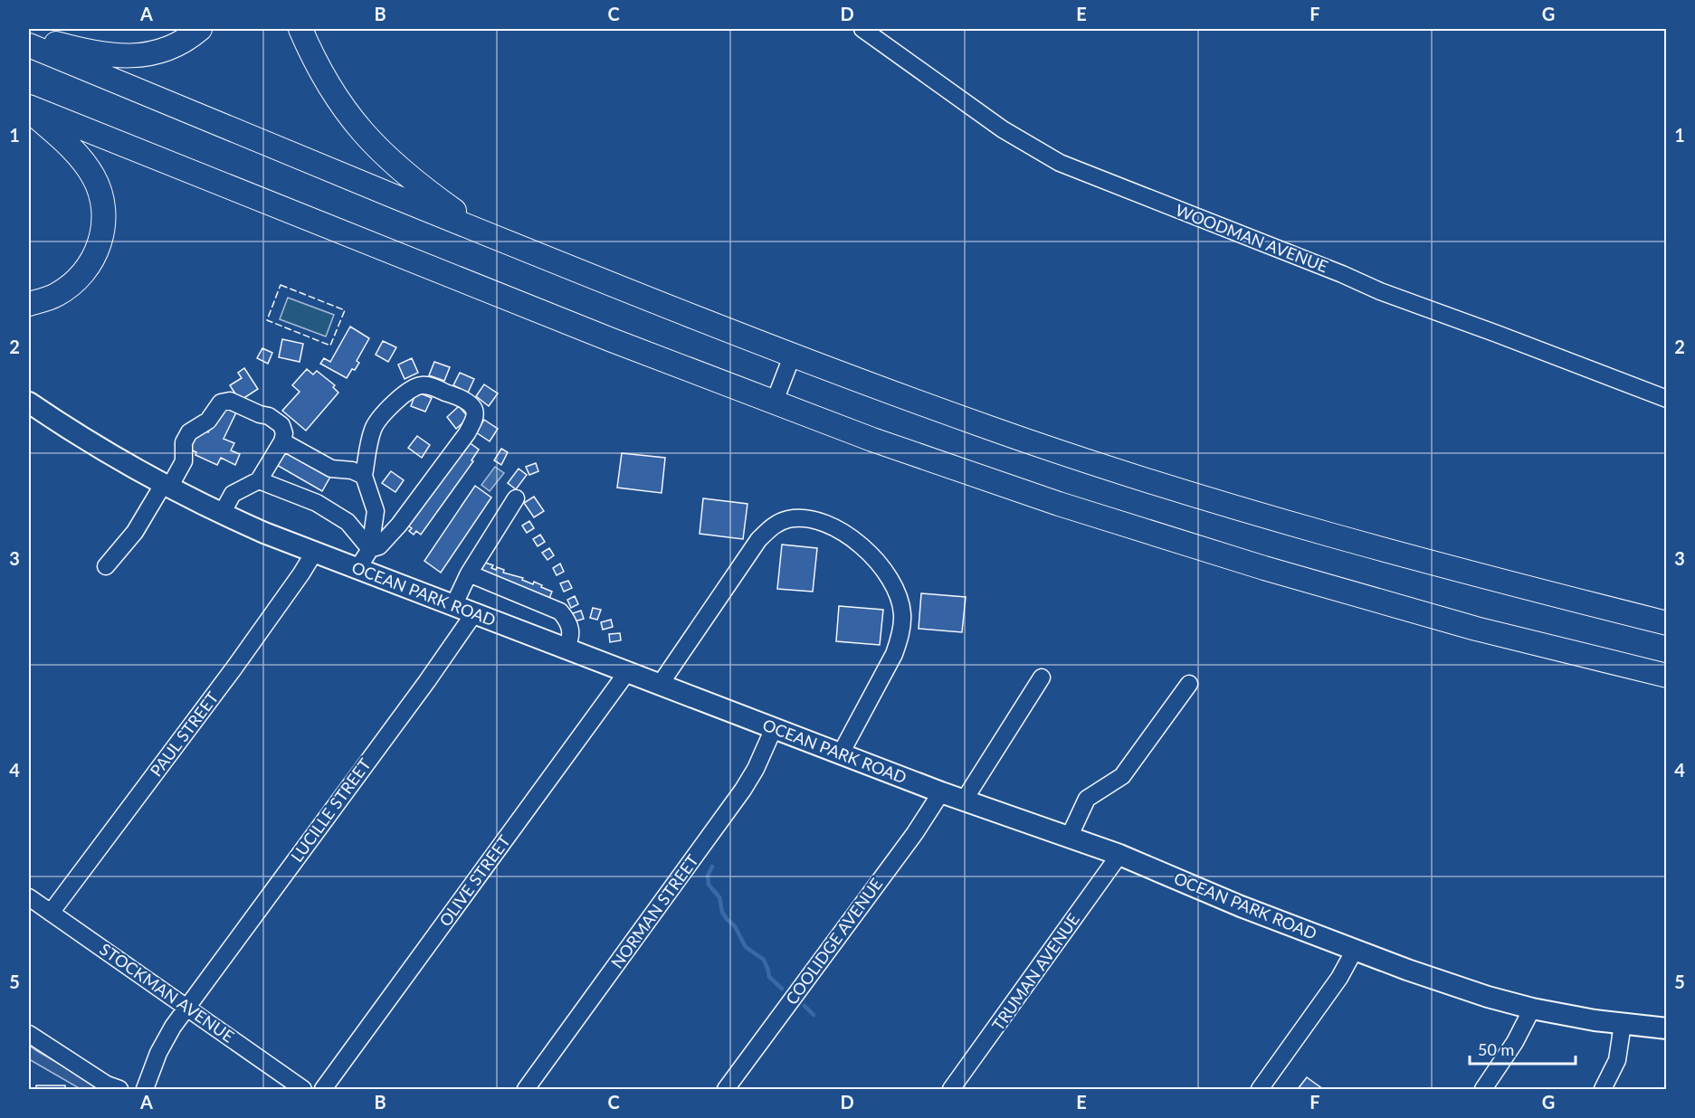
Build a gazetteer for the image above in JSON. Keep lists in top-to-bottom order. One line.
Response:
{"streets":{"main road":["OCEAN PARK ROAD"],"street":["WOODMAN AVENUE","PAUL STREET","LUCILLE STREET","OLIVE STREET","NORMAN STREET","COOLIDGE AVENUE","TRUMAN AVENUE","STOCKMAN AVENUE"]},"crossings":[["OCEAN PARK ROAD","PAUL STREET"],["OCEAN PARK ROAD","LUCILLE STREET"],["OCEAN PARK ROAD","OLIVE STREET"],["OCEAN PARK ROAD","NORMAN STREET"],["OCEAN PARK ROAD","COOLIDGE AVENUE"],["OCEAN PARK ROAD","TRUMAN AVENUE"],["PAUL STREET","STOCKMAN AVENUE"],["LUCILLE STREET","STOCKMAN AVENUE"]],"scale_bar":"50 m","grid":{"columns":["A","B","C","D","E","F","G"],"rows":["1","2","3","4","5"]}}
